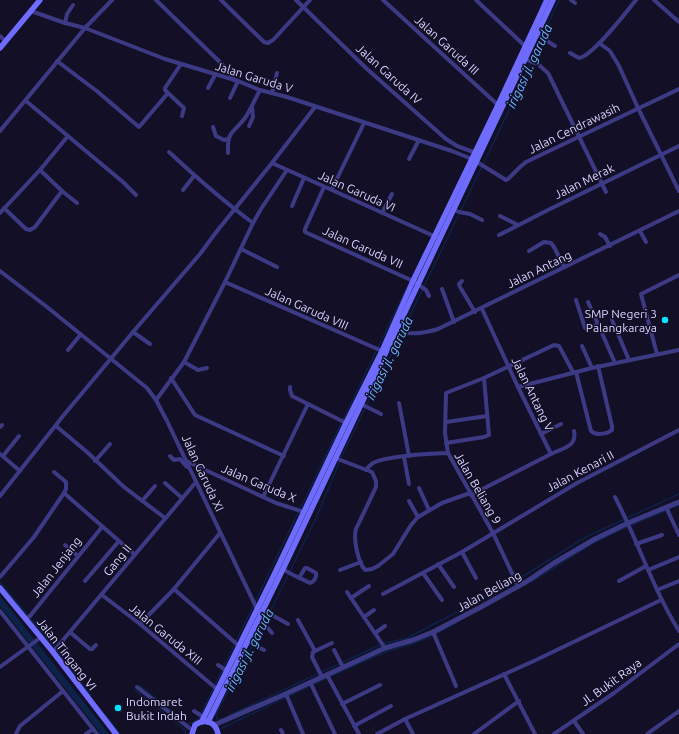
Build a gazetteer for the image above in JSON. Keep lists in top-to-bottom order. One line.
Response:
{"streets":{"main road":["Jalan Tingang VI"],"street":["Jalan Garuda III","Jalan Garuda IV","Jalan Garuda V","Jalan Cendrawasih","Jalan Merak","Jalan Garuda VI","Jalan Garuda VII","Jalan Antang","Jalan Garuda VIII","Jalan Antang V","Jalan Kenari II","Jalan Garuda XI","Jalan Garuda X","Jalan Beliang 9","Gang II","Jalan Jenjang","Jalan Beliang","Jalan Garuda XIII","Jl. Bukit Raya"]},"crossings":[["Jalan Garuda V","Jalan Cendrawasih"],["Jalan Garuda VI","Jalan Garuda VII"],["Jalan Antang","Jalan Antang V"],["Jalan Kenari II","Jalan Beliang 9"],["Jalan Garuda XI","Jalan Garuda X"],["Jalan Garuda XI","Gang II"],["Jalan Beliang 9","Jalan Beliang"],["Gang II","Jalan Garuda XIII"],["Gang II","Jalan Tingang VI"],["Jalan Jenjang","Jalan Tingang VI"]],"water":["irigasi jl. garuda"],"places":["SMP Negeri 3 Palangkaraya","Indomaret Bukit Indah"]}
